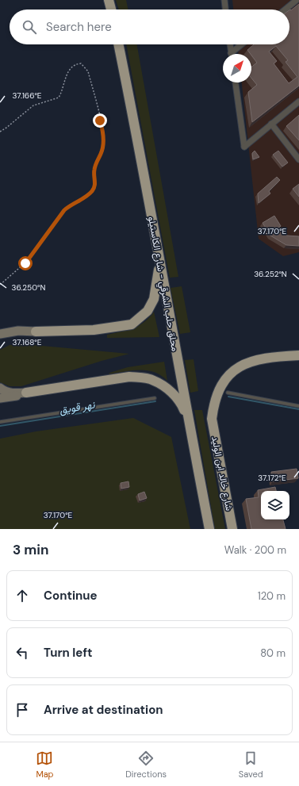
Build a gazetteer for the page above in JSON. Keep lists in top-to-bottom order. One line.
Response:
{"streets":{"highway":["محلق حلب الشرقي - شارع الكاستيلو","شارع خالد ابن الوليد"]},"water":["نهر قويق"],"north":"top right","page":{"search":"Search here","heading":["3 min","Walk · 200 m"],"list":[["Continue","120 m"],["Turn left","80 m"],"Arrive at destination"],"nav":["Map","Directions","Saved"]},"coordinates":["37.166°E","37.170°E","36.252°N","36.250°N","37.168°E","37.172°E"]}
